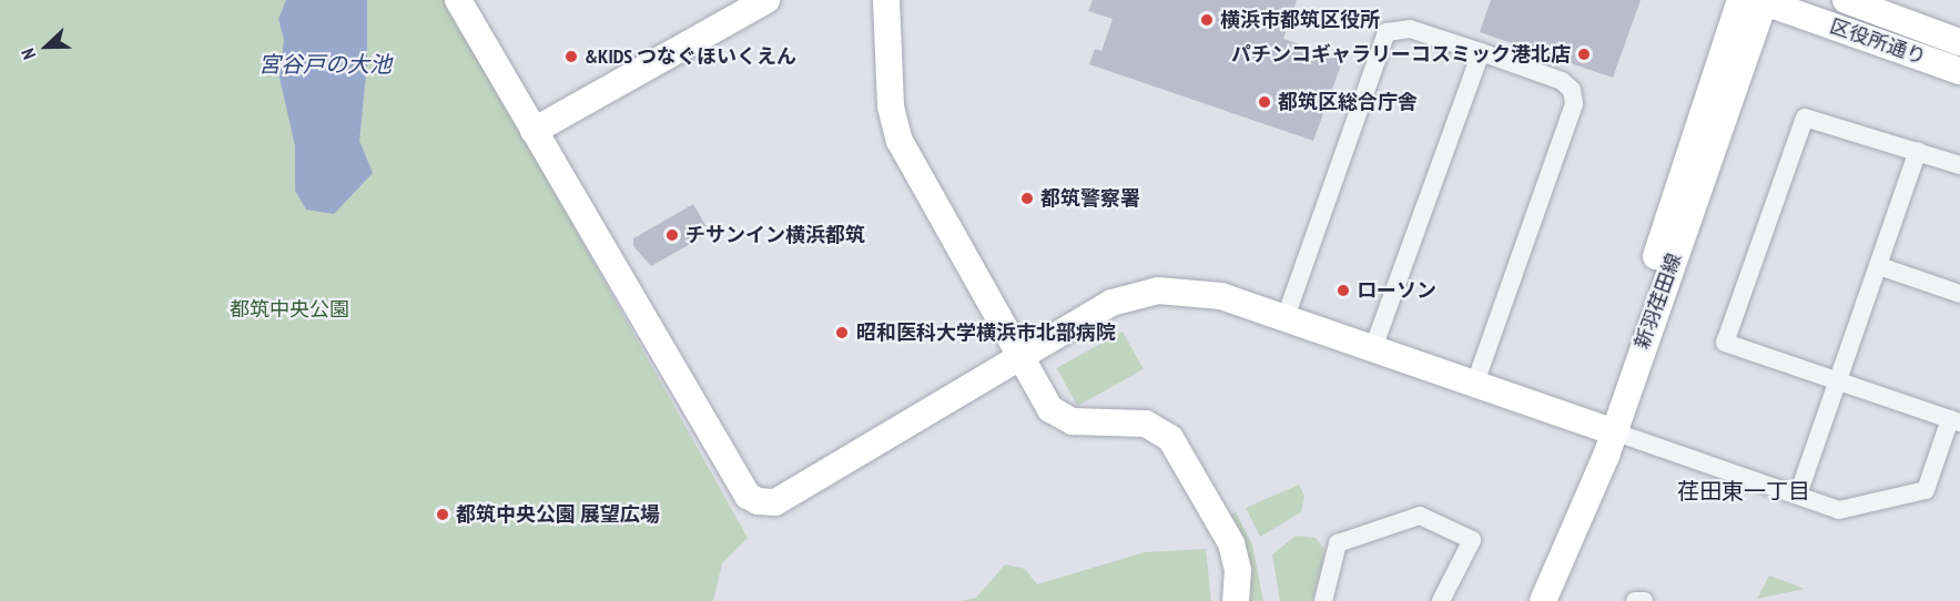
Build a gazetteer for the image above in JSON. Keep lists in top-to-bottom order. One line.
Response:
{"streets":{"street":["区役所通り","新羽荏田線"]},"crossings":[["区役所通り","新羽荏田線"]],"districts":["荏田東一丁目"],"water":["宮谷戸の大池"],"parks":["都筑中央公園"],"places":["横浜市都筑区役所","パチンコギャラリーコスミック港北店","&KIDS つなぐほいくえん","都筑区総合庁舎","都筑警察署","チサンイン横浜都筑","ローソン","昭和医科大学横浜市北部病院","都筑中央公園 展望広場"],"north":"left"}
